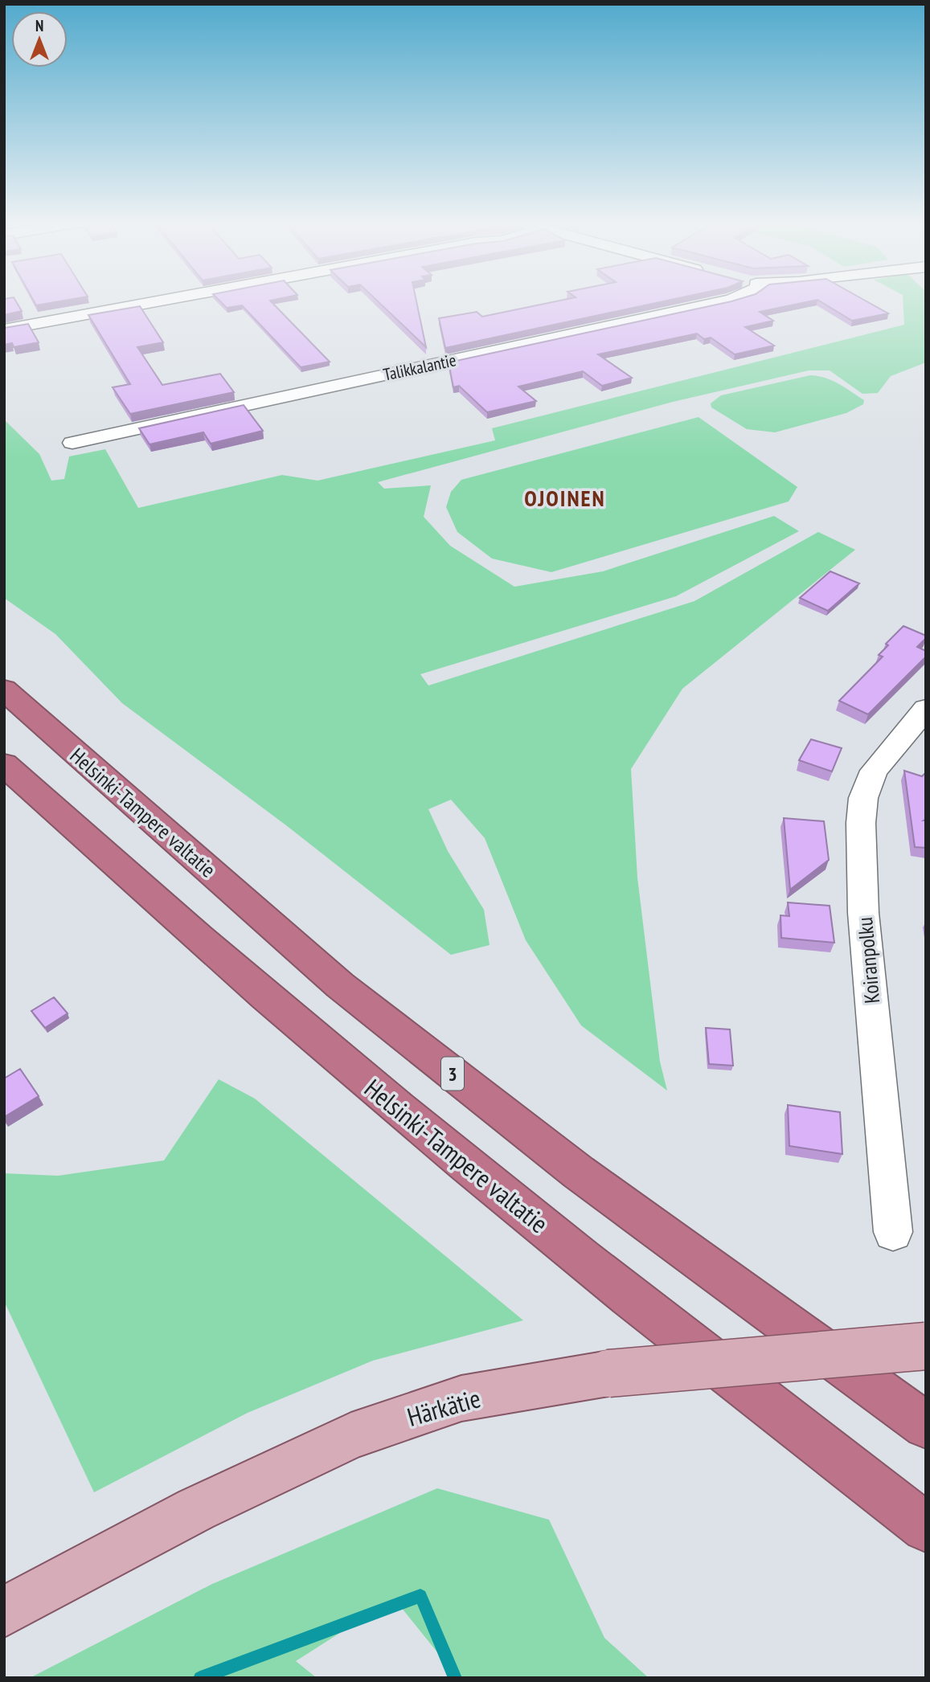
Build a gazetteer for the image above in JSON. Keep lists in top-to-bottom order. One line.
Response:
{"streets":{"highway":["Helsinki-Tampere valtatie","3"],"main road":["Härkätie"],"street":["Talikkalantie","Koiranpolku"]},"districts":["OJOINEN"],"north":"top"}
